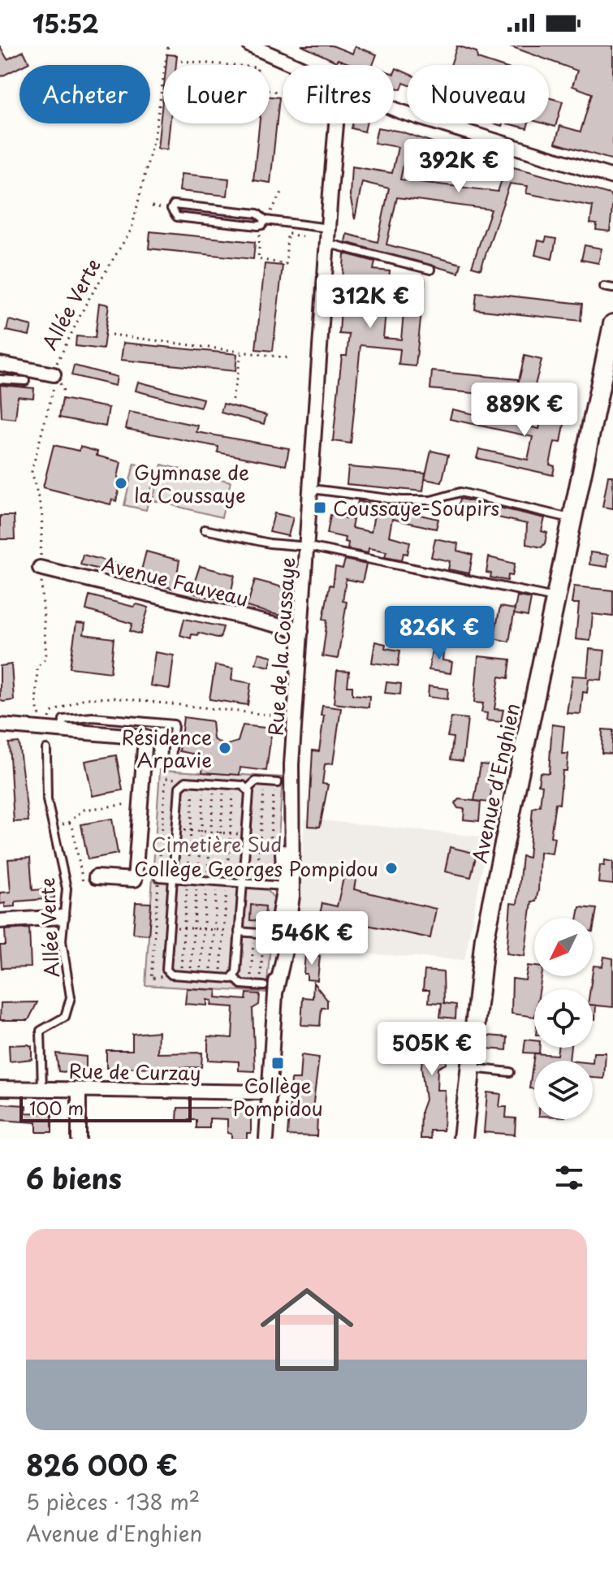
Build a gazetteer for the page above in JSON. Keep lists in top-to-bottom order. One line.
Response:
{"streets":{"main road":["Avenue d'Enghien"],"street":["Avenue Fauveau","Rue de la Coussaye","Rue de Curzay"],"lane":["Allée Verte"]},"crossings":[["Allée Verte","Avenue Fauveau"],["Allée Verte","Rue de Curzay"],["Avenue Fauveau","Rue de la Coussaye"],["Rue de la Coussaye","Rue de Curzay"]],"parks":["Cimetière Sud"],"places":{"other":["Gymnase de la Coussaye","Résidence Arpavie","Collège Georges Pompidou"],"transit":["Coussaye-Soupirs","Collège Pompidou"]},"scale_bar":"100 m","north":"bottom left","page":{"status":"15:52","chip":["Acheter","Louer","Filtres","Nouveau"],"price":["392K €","312K €","889K €","826K €","546K €","505K €"],"scale":"100 m","heading":"6 biens","list":[{"name":"826 000 €","note":"5 pièces · 138 m² · Avenue d'Enghien"}]}}
